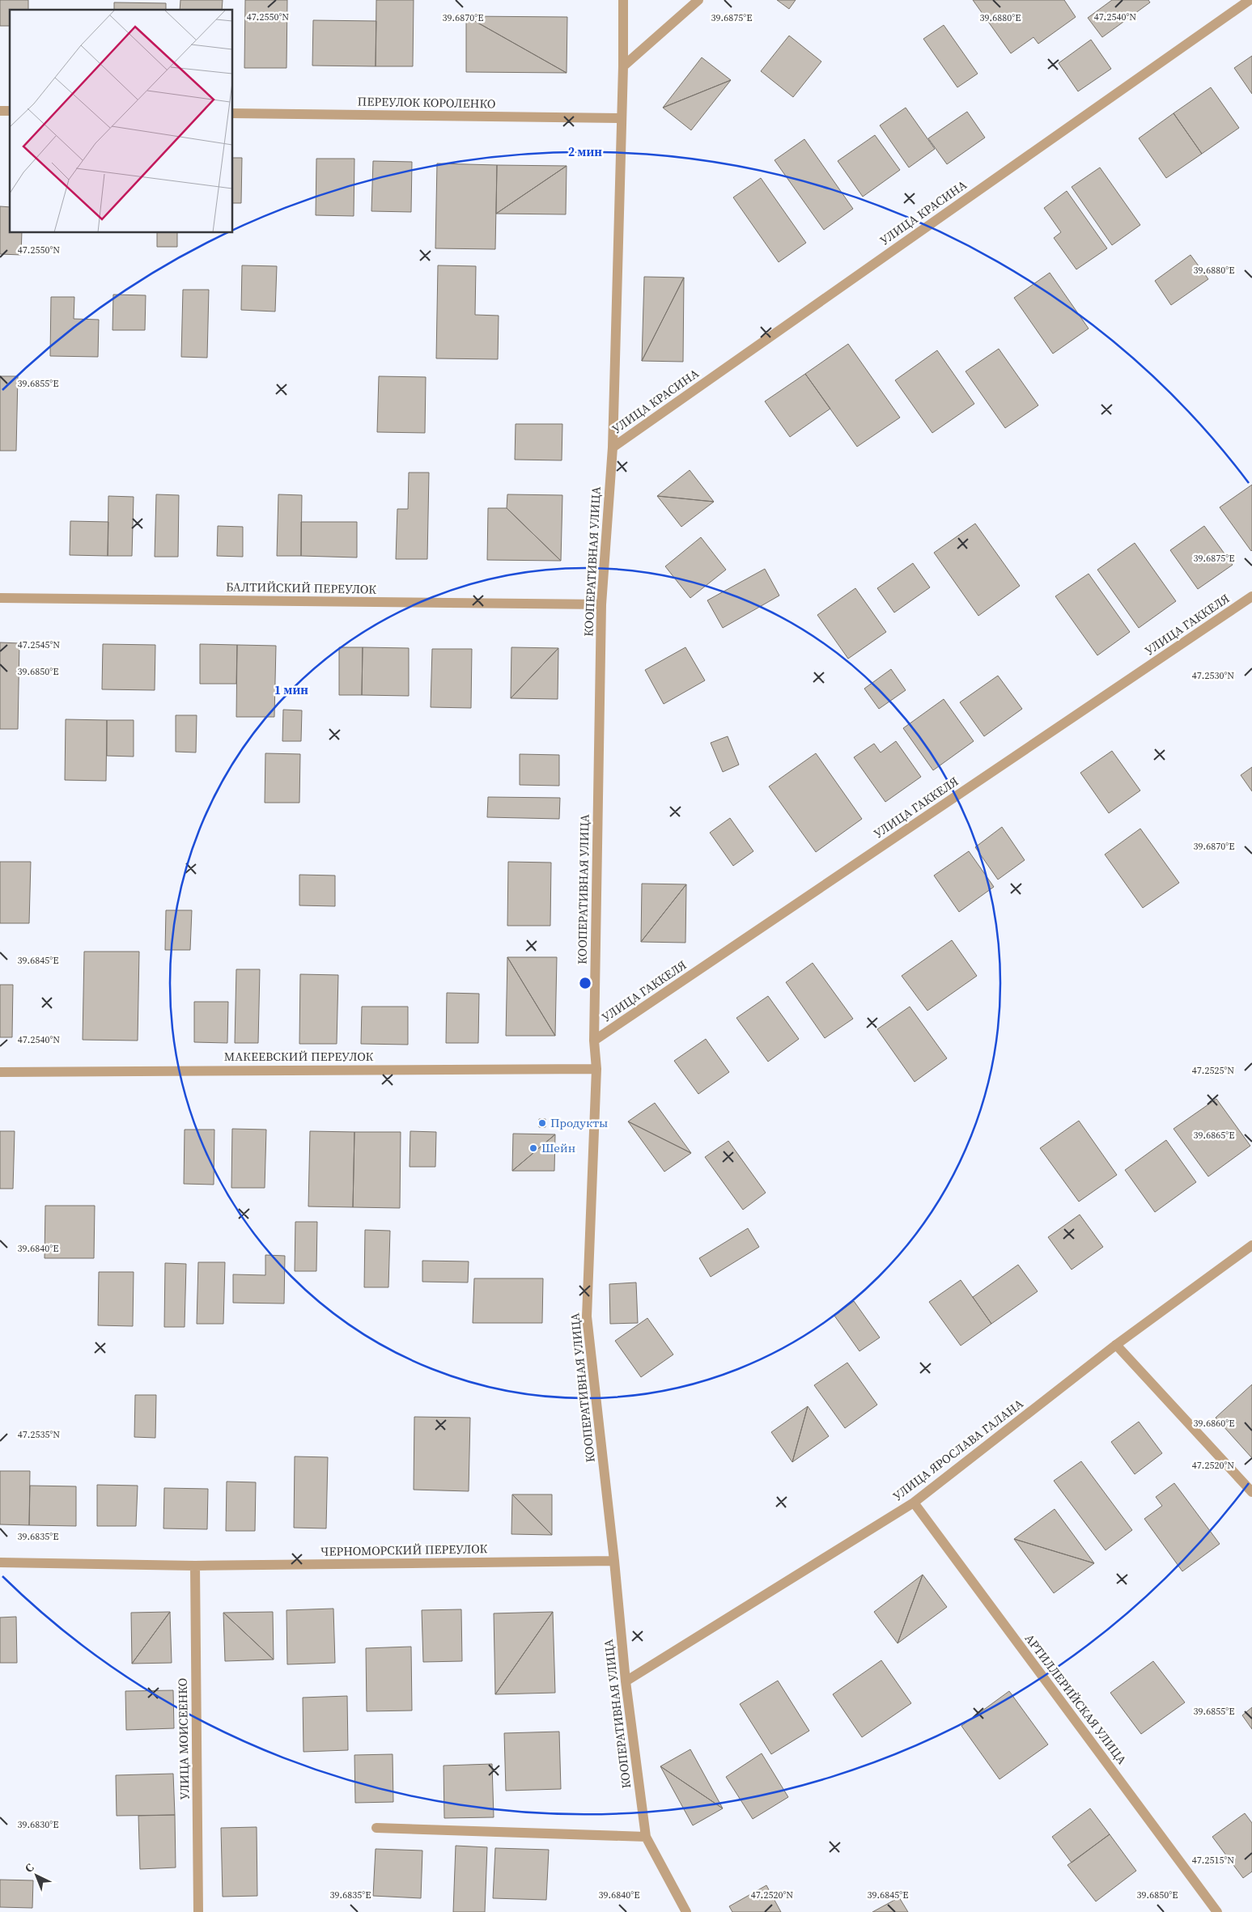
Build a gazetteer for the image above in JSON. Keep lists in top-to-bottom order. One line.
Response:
{"streets":{"street":["ПЕРЕУЛОК КОРОЛЕНКО","УЛИЦА КРАСИНА","КООПЕРАТИВНАЯ УЛИЦА","БАЛТИЙСКИЙ ПЕРЕУЛОК","УЛИЦА ГАККЕЛЯ","МАКЕЕВСКИЙ ПЕРЕУЛОК","УЛИЦА ЯРОСЛАВА ГАЛАНА","ЧЕРНОМОРСКИЙ ПЕРЕУЛОК","АРТИЛЛЕРИЙСКАЯ УЛИЦА","УЛИЦА МОИСЕЕНКО"]},"crossings":[["ПЕРЕУЛОК КОРОЛЕНКО","КООПЕРАТИВНАЯ УЛИЦА"],["УЛИЦА КРАСИНА","КООПЕРАТИВНАЯ УЛИЦА"],["КООПЕРАТИВНАЯ УЛИЦА","БАЛТИЙСКИЙ ПЕРЕУЛОК"],["КООПЕРАТИВНАЯ УЛИЦА","УЛИЦА ГАККЕЛЯ"],["КООПЕРАТИВНАЯ УЛИЦА","МАКЕЕВСКИЙ ПЕРЕУЛОК"],["КООПЕРАТИВНАЯ УЛИЦА","УЛИЦА ЯРОСЛАВА ГАЛАНА"],["КООПЕРАТИВНАЯ УЛИЦА","ЧЕРНОМОРСКИЙ ПЕРЕУЛОК"],["УЛИЦА ЯРОСЛАВА ГАЛАНА","АРТИЛЛЕРИЙСКАЯ УЛИЦА"],["ЧЕРНОМОРСКИЙ ПЕРЕУЛОК","УЛИЦА МОИСЕЕНКО"]],"places":["Продукты","Шейн"],"north":"top left","coordinates":["47.2550°N","47.2540°N","39.6870°E","39.6875°E","39.6880°E","39.6855°E","47.2545°N","39.6850°E","47.2530°N","39.6845°E","47.2525°N","39.6865°E","39.6840°E","39.6860°E","47.2535°N","47.2520°N","39.6835°E","39.6830°E","47.2515°N"],"rings":["2 мин","1 мин"]}
